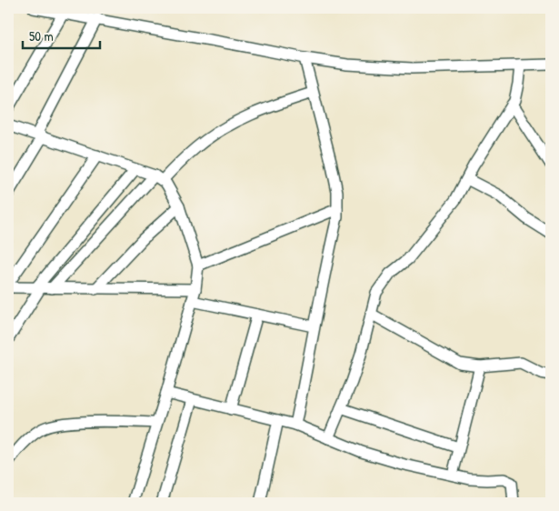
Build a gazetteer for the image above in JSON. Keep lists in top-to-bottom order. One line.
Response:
{"scale_bar":"50 m"}
